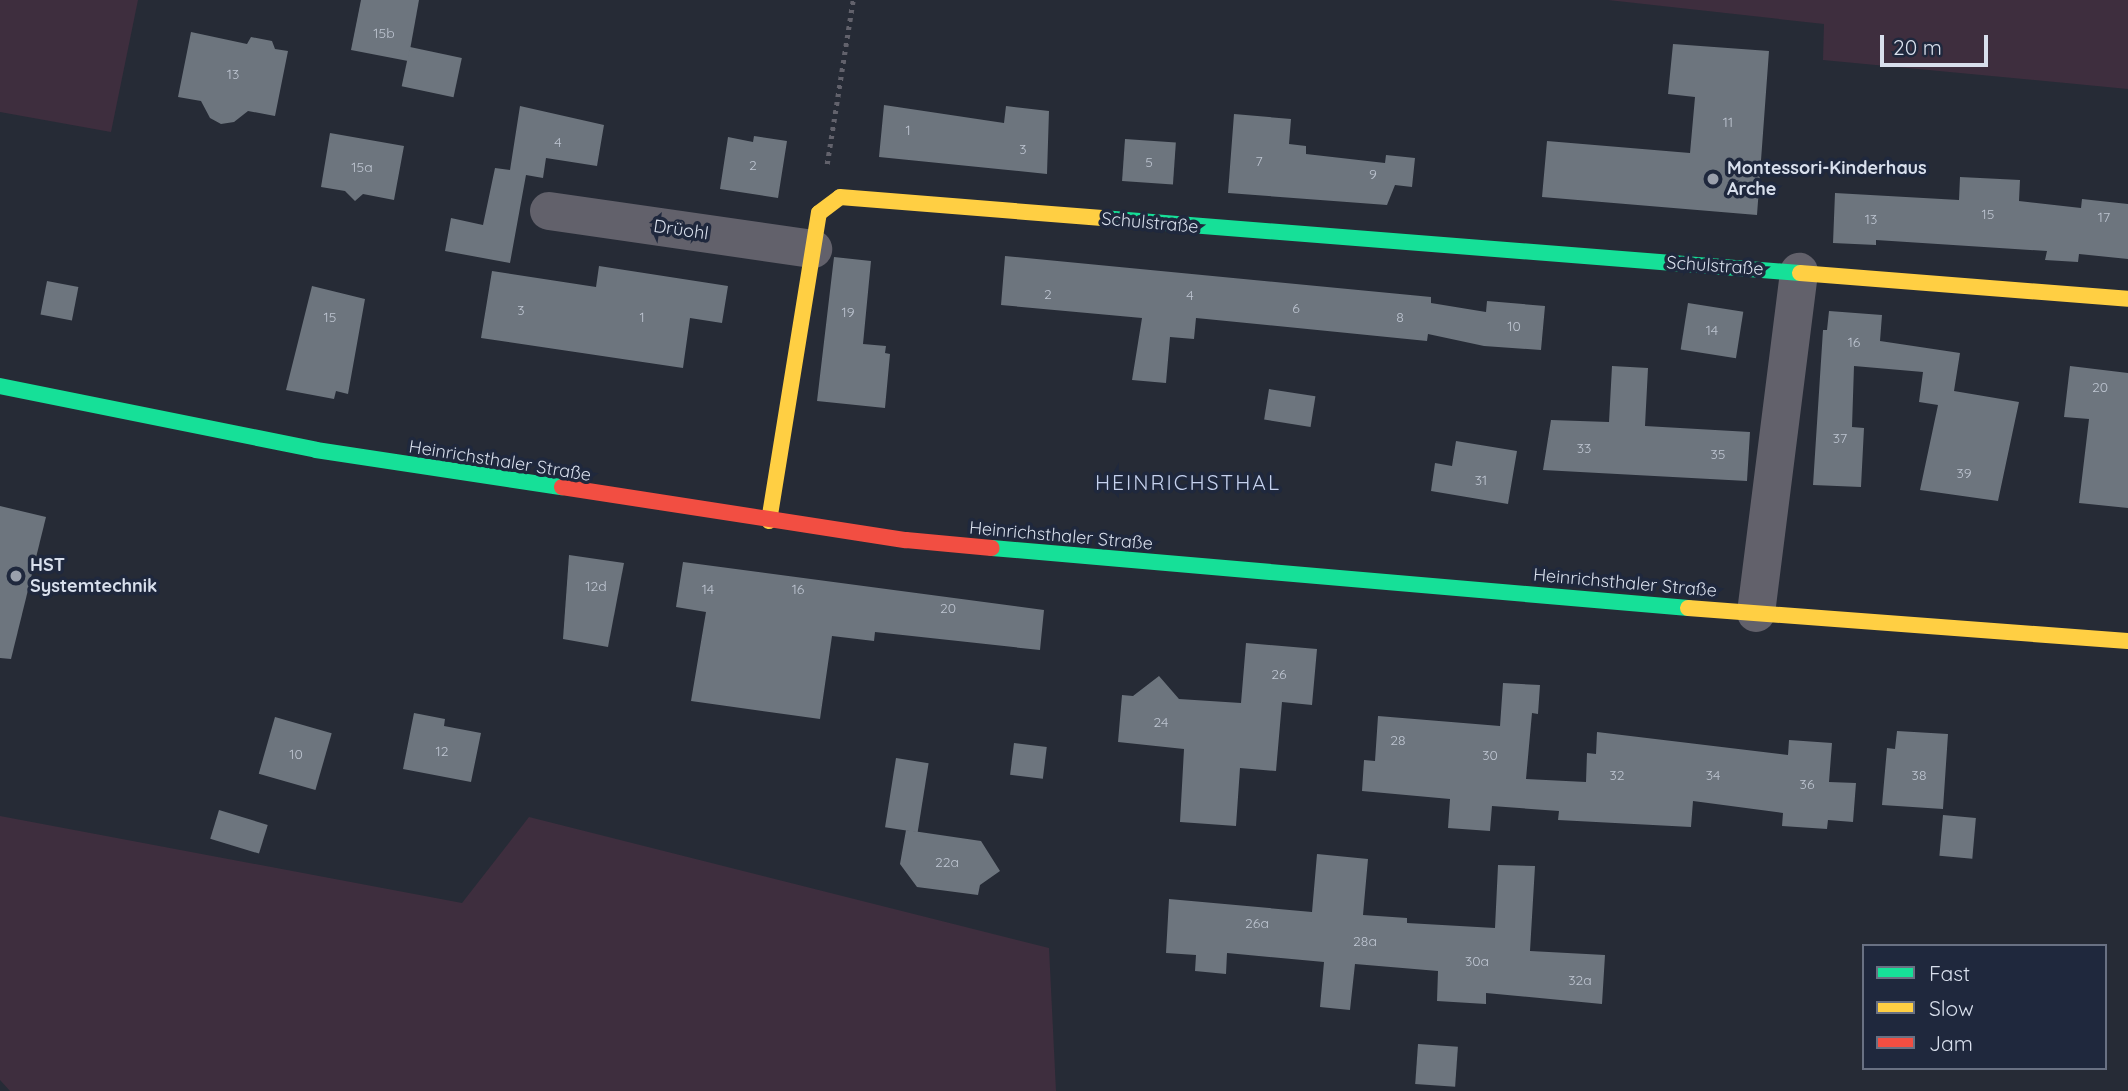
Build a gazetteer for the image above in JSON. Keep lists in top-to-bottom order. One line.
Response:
{"streets":{"main road":["Schulstraße","Heinrichsthaler Straße"],"street":["Drüohl"]},"crossings":[["Schulstraße","Drüohl"]],"districts":["HEINRICHSTHAL"],"places":["Montessori-Kinderhaus Arche","HST Systemtechnik"],"house_numbers":["15b","13","11","1","4","3","7","5","2","15a","9","15","17","13","2","4","6","3","19","15","1","8","10","14","16","20","37","33","35","39","31","12d","14","16","20","26","24","28","12","10","30","32","34","38","36","22a","26a","28a","30a","32a"],"legend":["Fast","Slow","Jam"],"scale_bar":"20 m"}
